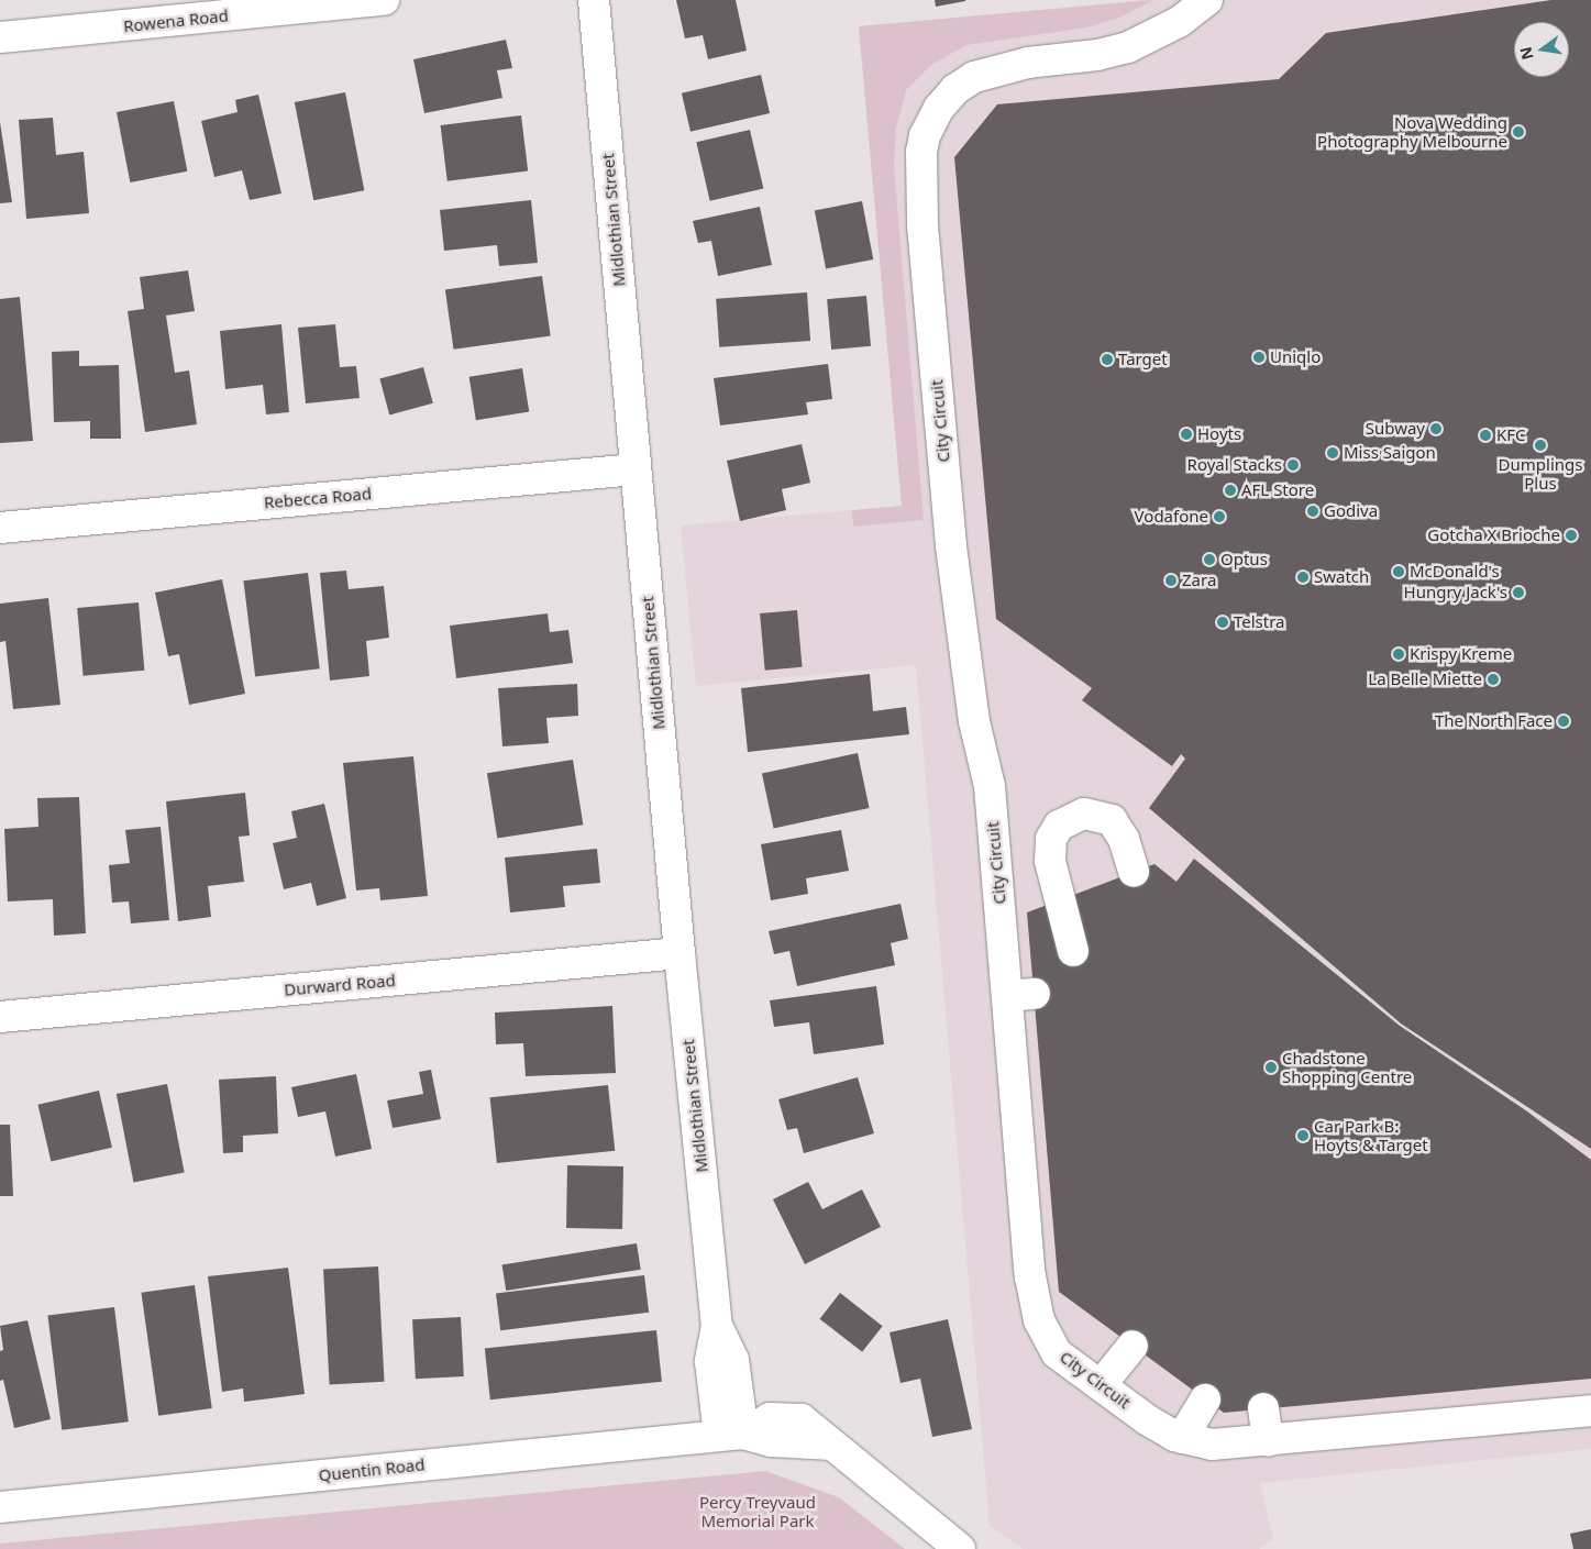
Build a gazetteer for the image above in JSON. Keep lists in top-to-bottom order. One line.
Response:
{"streets":{"street":["Rowena Road","Midlothian Street","City Circuit","Rebecca Road","Durward Road","Quentin Road"]},"crossings":[["Midlothian Street","Rebecca Road"],["Midlothian Street","Durward Road"],["Midlothian Street","Quentin Road"]],"parks":["Percy Treyvaud Memorial Park"],"places":["Nova Wedding Photography Melbourne","Uniqlo","Target","Subway","Hoyts","KFC","Dumplings Plus","Miss Saigon","Royal Stacks","AFL Store","Godiva","Vodafone","Gotcha X Brioche","Optus","McDonald's","Swatch","Zara","Hungry Jack's","Telstra","Krispy Kreme","La Belle Miette","The North Face","Chadstone Shopping Centre","Car Park B: Hoyts & Target"],"north":"left"}
